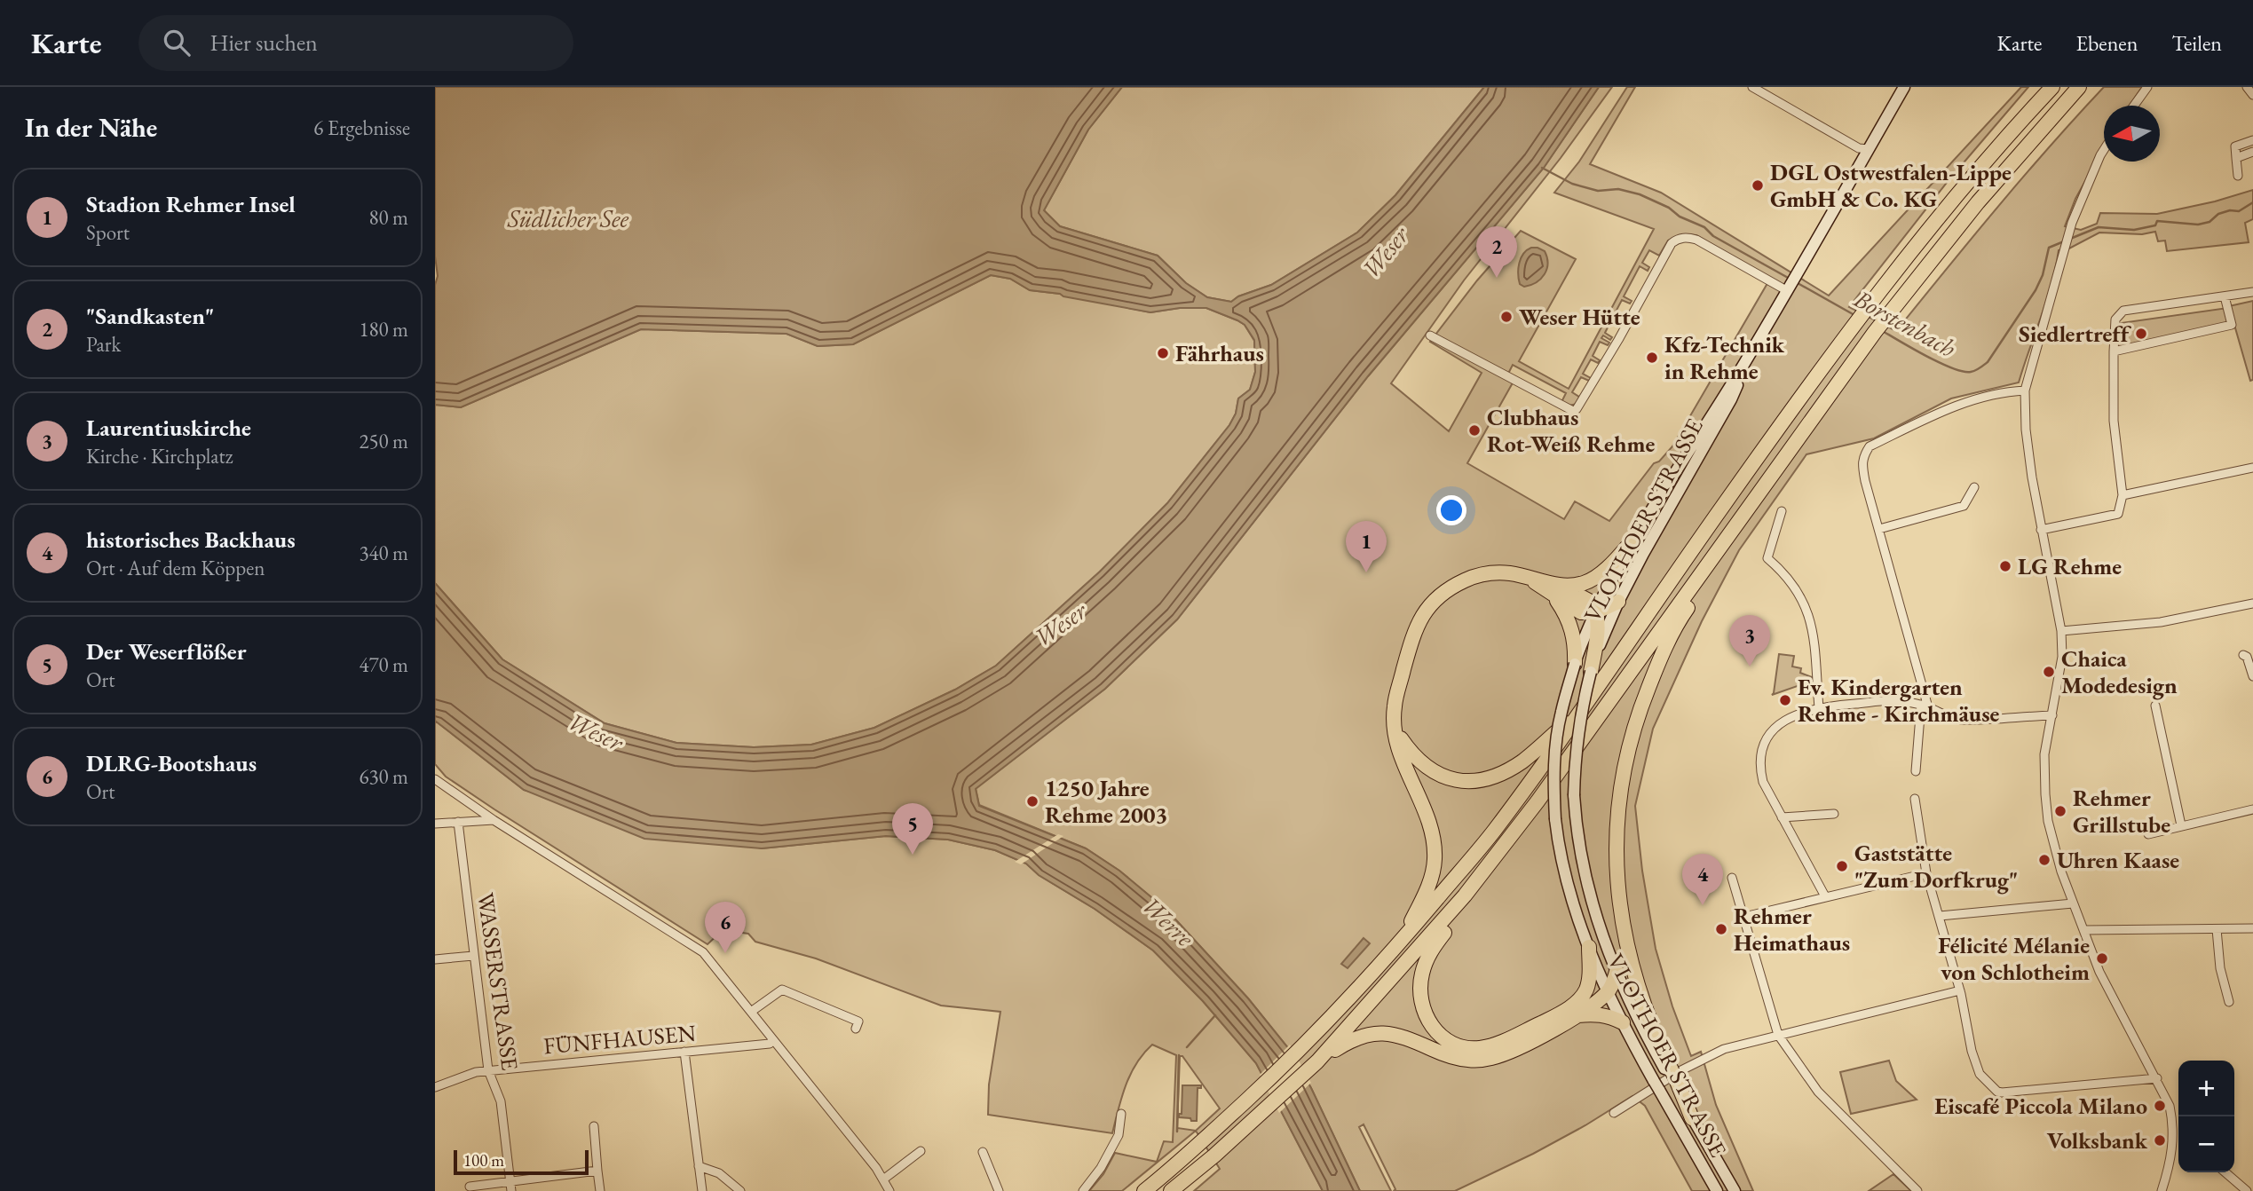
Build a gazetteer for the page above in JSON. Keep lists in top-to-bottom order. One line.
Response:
{"streets":{"main road":["VLOTHOER STRASSE"],"street":["WASSERSTRASSE","FÜNFHAUSEN"]},"crossings":[["WASSERSTRASSE","FÜNFHAUSEN"]],"water":["Südlicher See","Weser","Borstenbach","Werre"],"places":["DGL Ostwestfalen-Lippe GmbH & Co. KG","Weser Hütte","Siedlertreff","Fährhaus","Kfz-Technik in Rehme","Clubhaus Rot-Weiß Rehme","LG Rehme","Chaica Modedesign","Ev. Kindergarten Rehme - Kirchmäuse","1250 Jahre Rehme 2003","Rehmer Grillstube","Uhren Kaase","Gaststätte \"Zum Dorfkrug\"","Rehmer Heimathaus","Félicité Mélanie von Schlotheim","Eiscafé Piccola Milano","Volksbank"],"scale_bar":"100 m","north":"left","page":{"header":"Karte","search":"Hier suchen","nav":["Karte","Ebenen","Teilen"],"heading":["In der Nähe","6 Ergebnisse"],"list":[{"mark":"1","name":"Stadion Rehmer Insel","note":"Sport","value":"80 m"},{"mark":"2","name":"\"Sandkasten\"","note":"Park","value":"180 m"},{"mark":"3","name":"Laurentiuskirche","note":"Kirche · Kirchplatz","value":"250 m"},{"mark":"4","name":"historisches Backhaus","note":"Ort · Auf dem Köppen","value":"340 m"},{"mark":"5","name":"Der Weserflößer","note":"Ort","value":"470 m"},{"mark":"6","name":"DLRG-Bootshaus","note":"Ort","value":"630 m"}],"pins":["2","1","3","5","4","6"],"map_buttons":["+","−"],"scale":"100 m"}}
